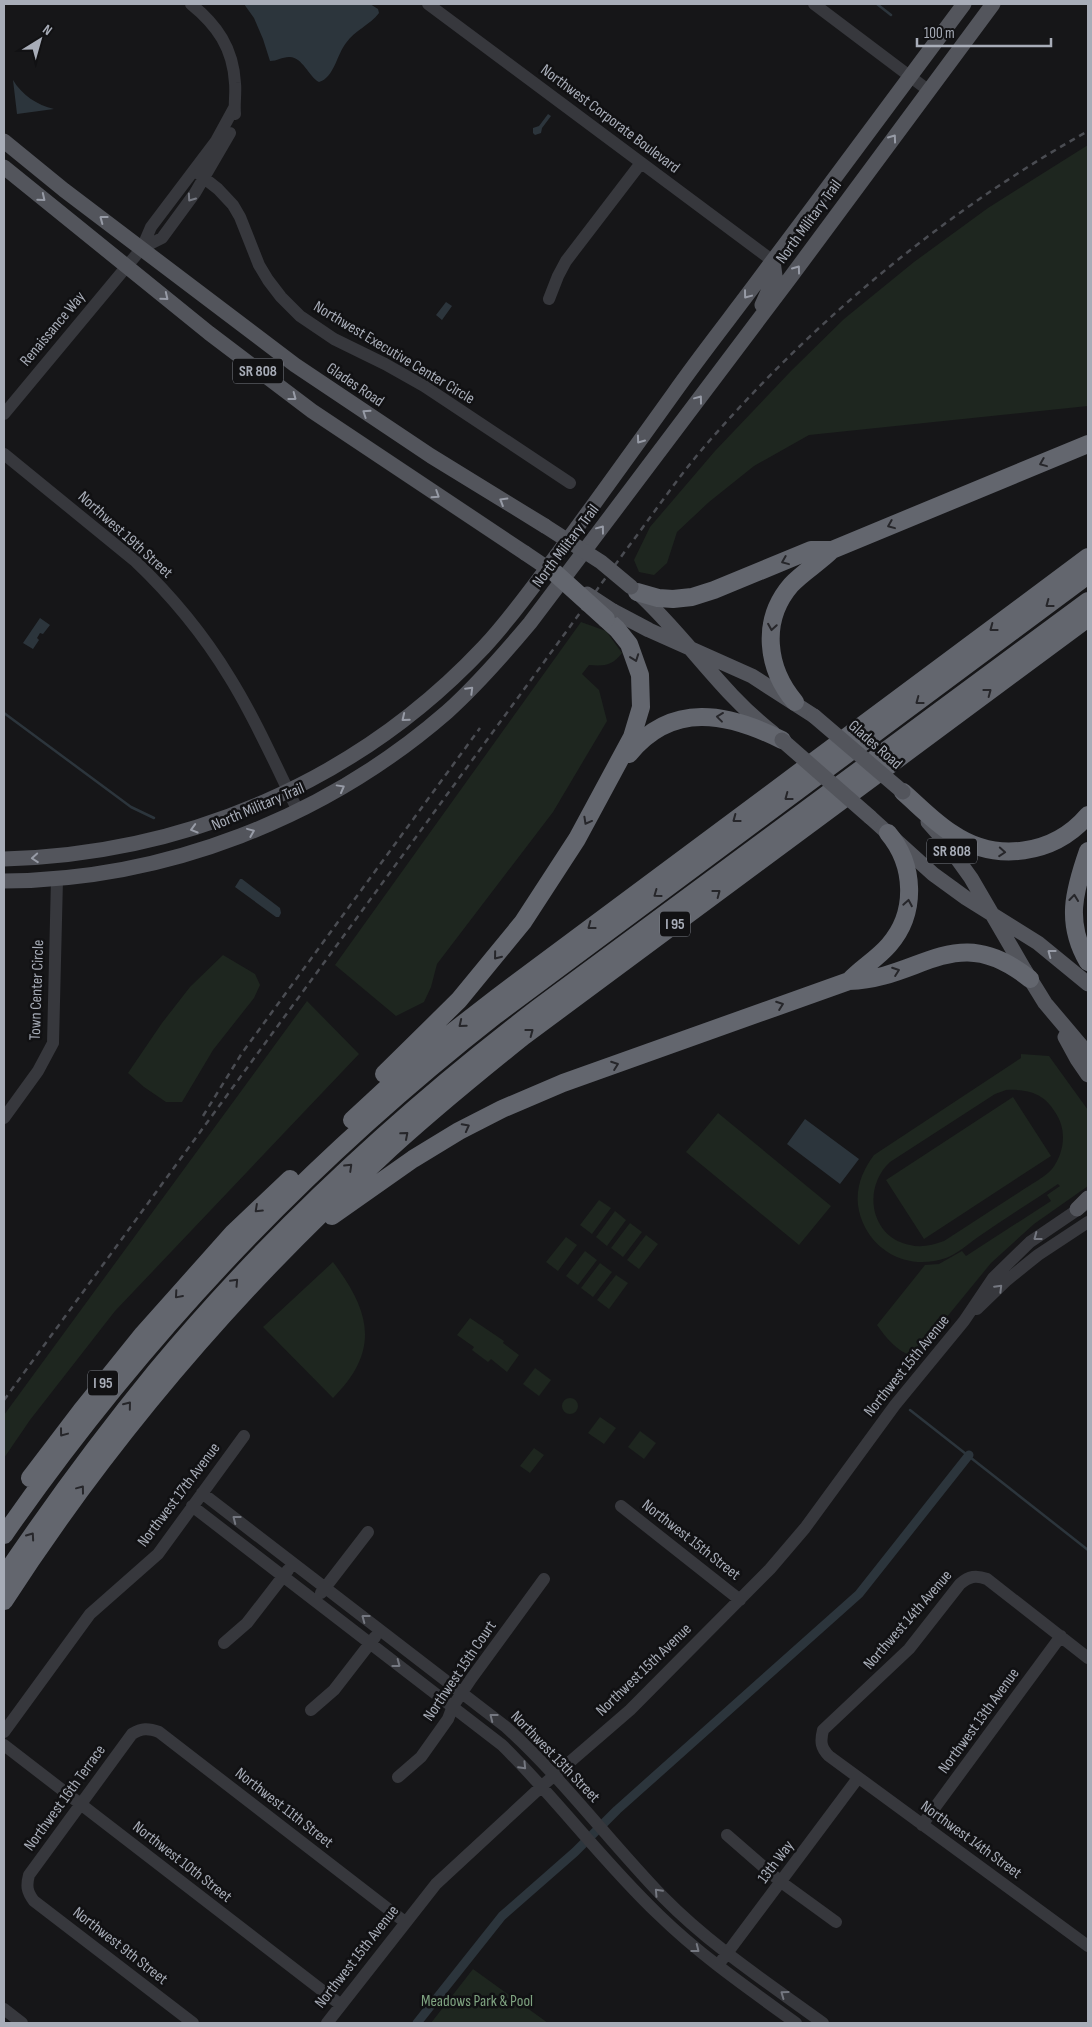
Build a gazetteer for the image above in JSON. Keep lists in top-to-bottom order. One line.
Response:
{"streets":{"highway":["I 95"],"main road":["North Military Trail","SR 808","Glades Road"],"street":["Northwest Corporate Boulevard","Renaissance Way","Northwest Executive Center Circle","Northwest 19th Street","Town Center Circle","Northwest 15th Avenue","Northwest 17th Avenue","Northwest 15th Street","Northwest 14th Avenue","Northwest 15th Court","Northwest 13th Avenue","Northwest 13th Street","Northwest 16th Terrace","Northwest 11th Street","Northwest 14th Street","Northwest 10th Street","13th Way","Northwest 9th Street"]},"crossings":[["Northwest Corporate Boulevard","North Military Trail"],["North Military Trail","Northwest 19th Street"],["North Military Trail","Town Center Circle"],["Renaissance Way","SR 808"],["Renaissance Way","Glades Road"],["Northwest 15th Avenue","Northwest 15th Street"],["Northwest 15th Avenue","Northwest 13th Street"],["Northwest 15th Avenue","Northwest 11th Street"],["Northwest 15th Avenue","Northwest 10th Street"],["Northwest 17th Avenue","Northwest 13th Street"],["Northwest 14th Avenue","Northwest 13th Avenue"],["Northwest 14th Avenue","Northwest 14th Street"],["Northwest 15th Court","Northwest 13th Street"],["Northwest 13th Avenue","Northwest 14th Street"],["Northwest 13th Street","13th Way"],["Northwest 16th Terrace","Northwest 11th Street"],["Northwest 16th Terrace","Northwest 10th Street"],["Northwest 16th Terrace","Northwest 9th Street"],["Northwest 14th Street","13th Way"]],"parks":["Meadows Park & Pool"],"scale_bar":"100 m","north":"top right"}
